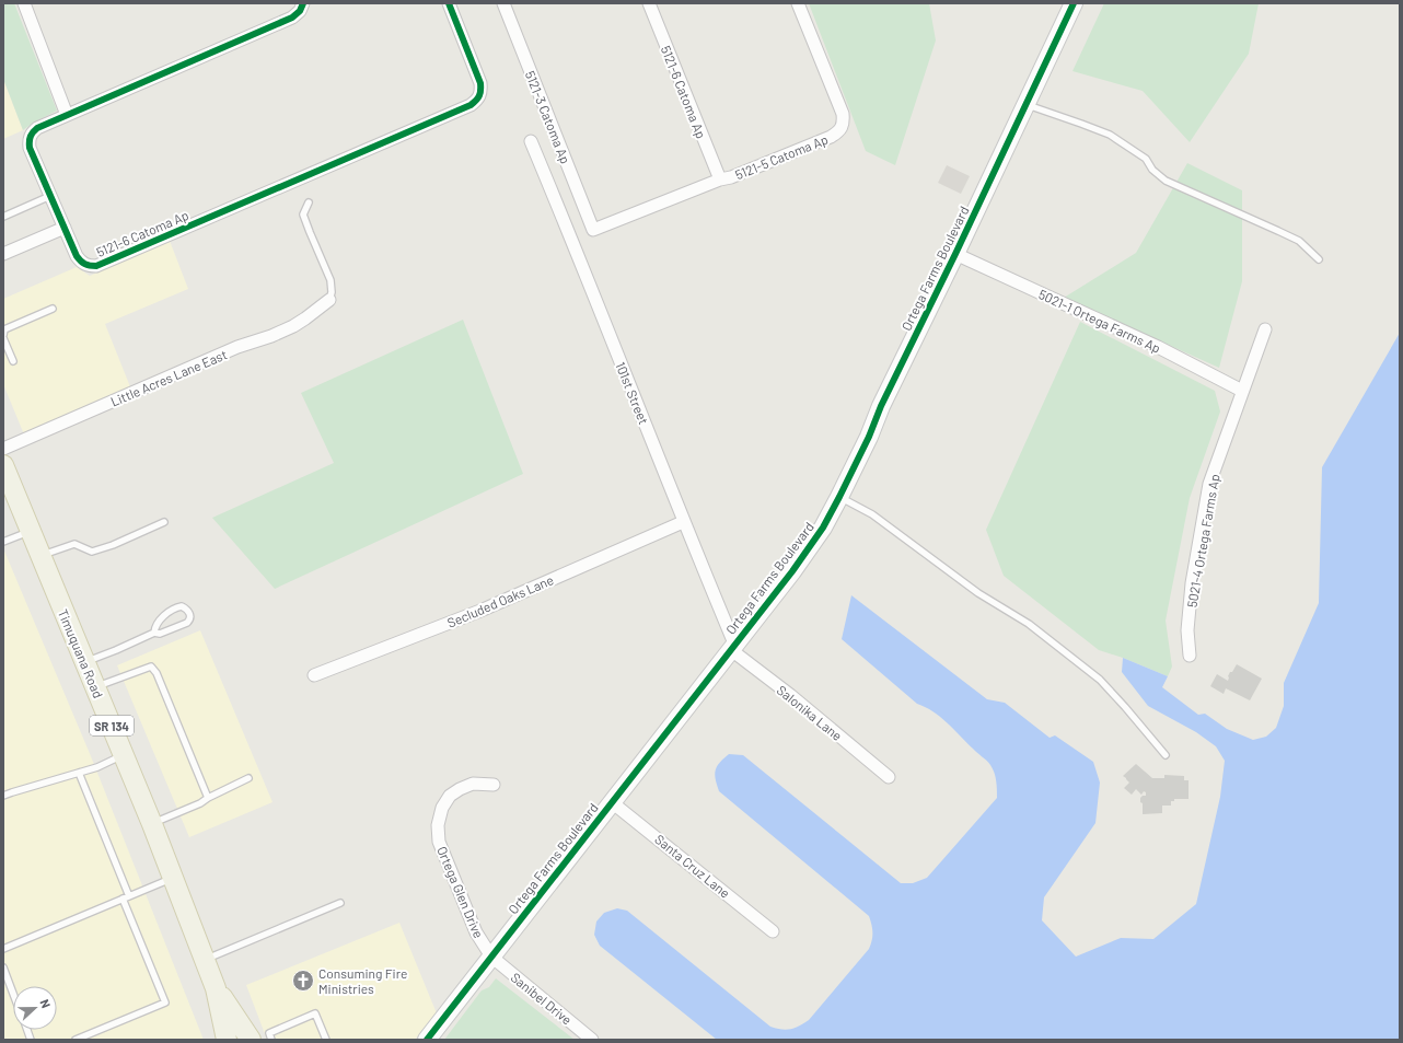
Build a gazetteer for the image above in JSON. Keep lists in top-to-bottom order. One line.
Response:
{"streets":{"main road":["Timuquana Road","SR 134"],"street":["5121-6 Catoma Ap","5121-3 Catoma Ap","5121-5 Catoma Ap","Ortega Farms Boulevard","5021-1 Ortega Farms Ap","Little Acres Lane East","101st Street","5021-4 Ortega Farms Ap","Secluded Oaks Lane","Salonika Lane","Santa Cruz Lane","Ortega Glen Drive","Sanibel Drive"]},"crossings":[["5121-6 Catoma Ap","5121-5 Catoma Ap"],["5121-3 Catoma Ap","5121-5 Catoma Ap"],["Ortega Farms Boulevard","5021-1 Ortega Farms Ap"],["Ortega Farms Boulevard","101st Street"],["Ortega Farms Boulevard","Salonika Lane"],["Ortega Farms Boulevard","Santa Cruz Lane"],["Ortega Farms Boulevard","Ortega Glen Drive"],["Ortega Farms Boulevard","Sanibel Drive"],["5021-1 Ortega Farms Ap","5021-4 Ortega Farms Ap"],["101st Street","Secluded Oaks Lane"],["101st Street","Salonika Lane"],["Ortega Glen Drive","Sanibel Drive"]],"places":{"church":["Consuming Fire Ministries"]},"north":"right"}
